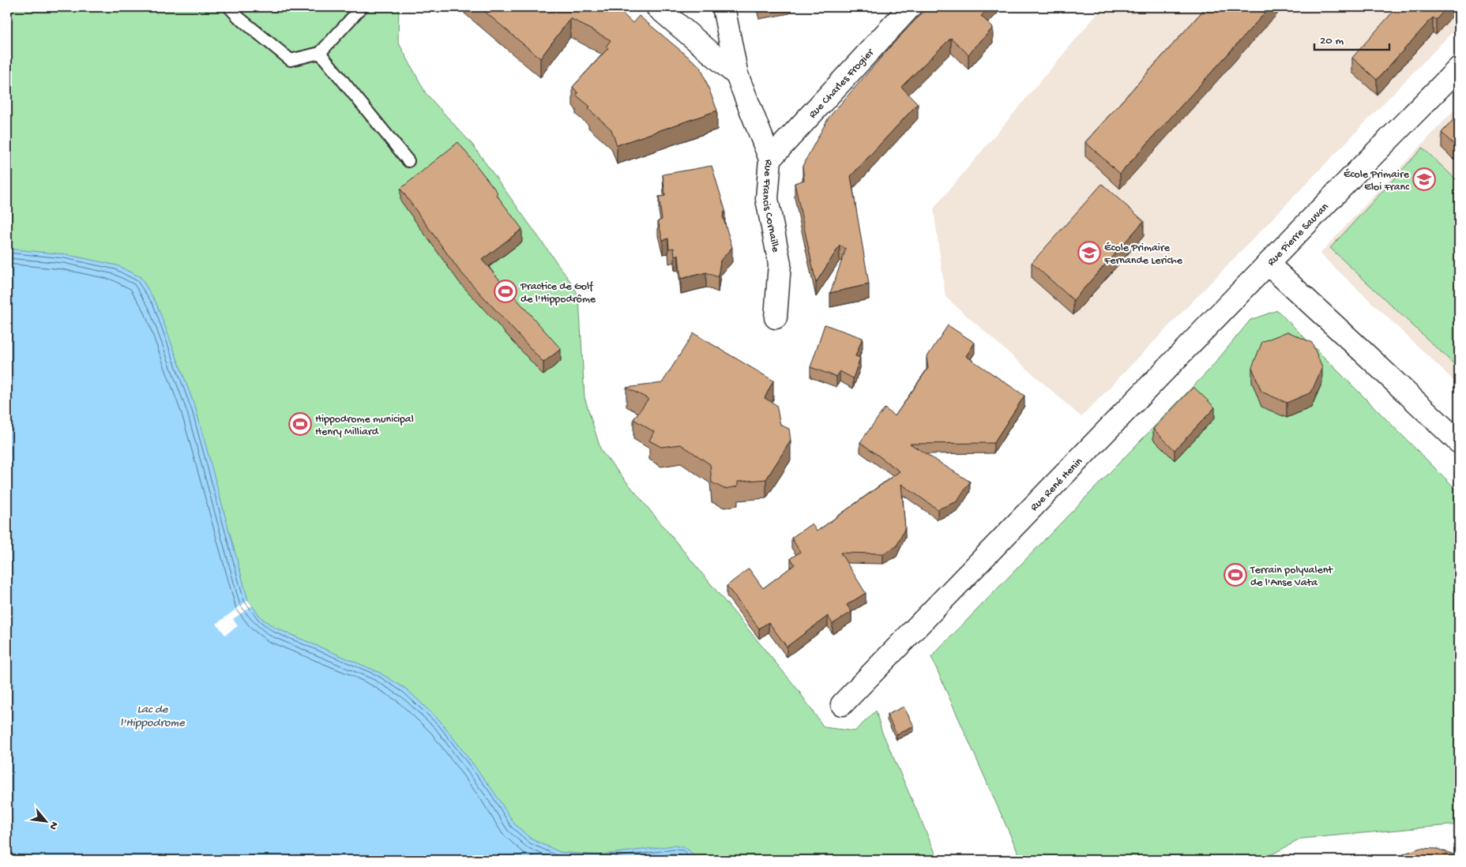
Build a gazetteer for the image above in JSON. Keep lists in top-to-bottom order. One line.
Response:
{"streets":{"street":["Rue Charles Frogier","Rue Francis Cornaille","Rue Pierre Sauvan","Rue René Henin"]},"crossings":[["Rue Charles Frogier","Rue Francis Cornaille"],["Rue Pierre Sauvan","Rue René Henin"]],"water":["Lac de l'Hippodrome"],"places":{"school or university":["École Primaire Eloi Franc","École Primaire Fernande Leriche"],"sports":["Practice de Golf de l'Hippodrôme","Hippodrome municipal Henry Milliard","Terrain polyvalent de l'Anse Vata"]},"scale_bar":"20 m","north":"bottom right"}
